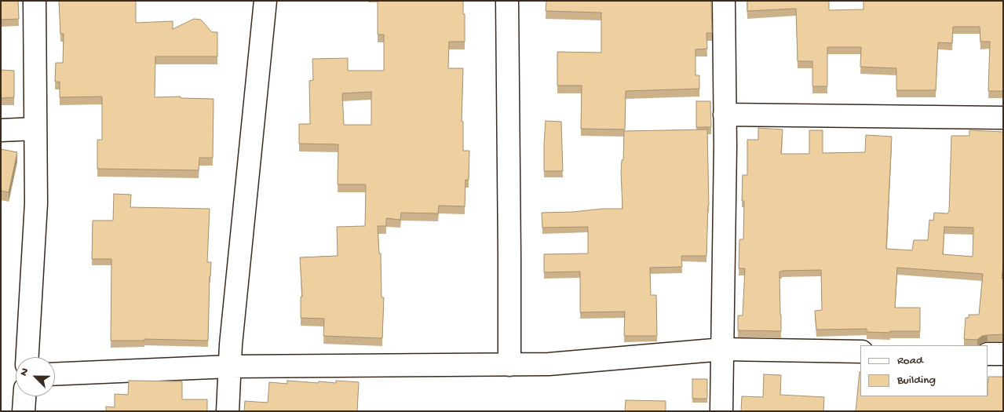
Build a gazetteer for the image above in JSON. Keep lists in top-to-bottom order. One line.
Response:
{"legend":["Road","Building"],"north":"top left"}
